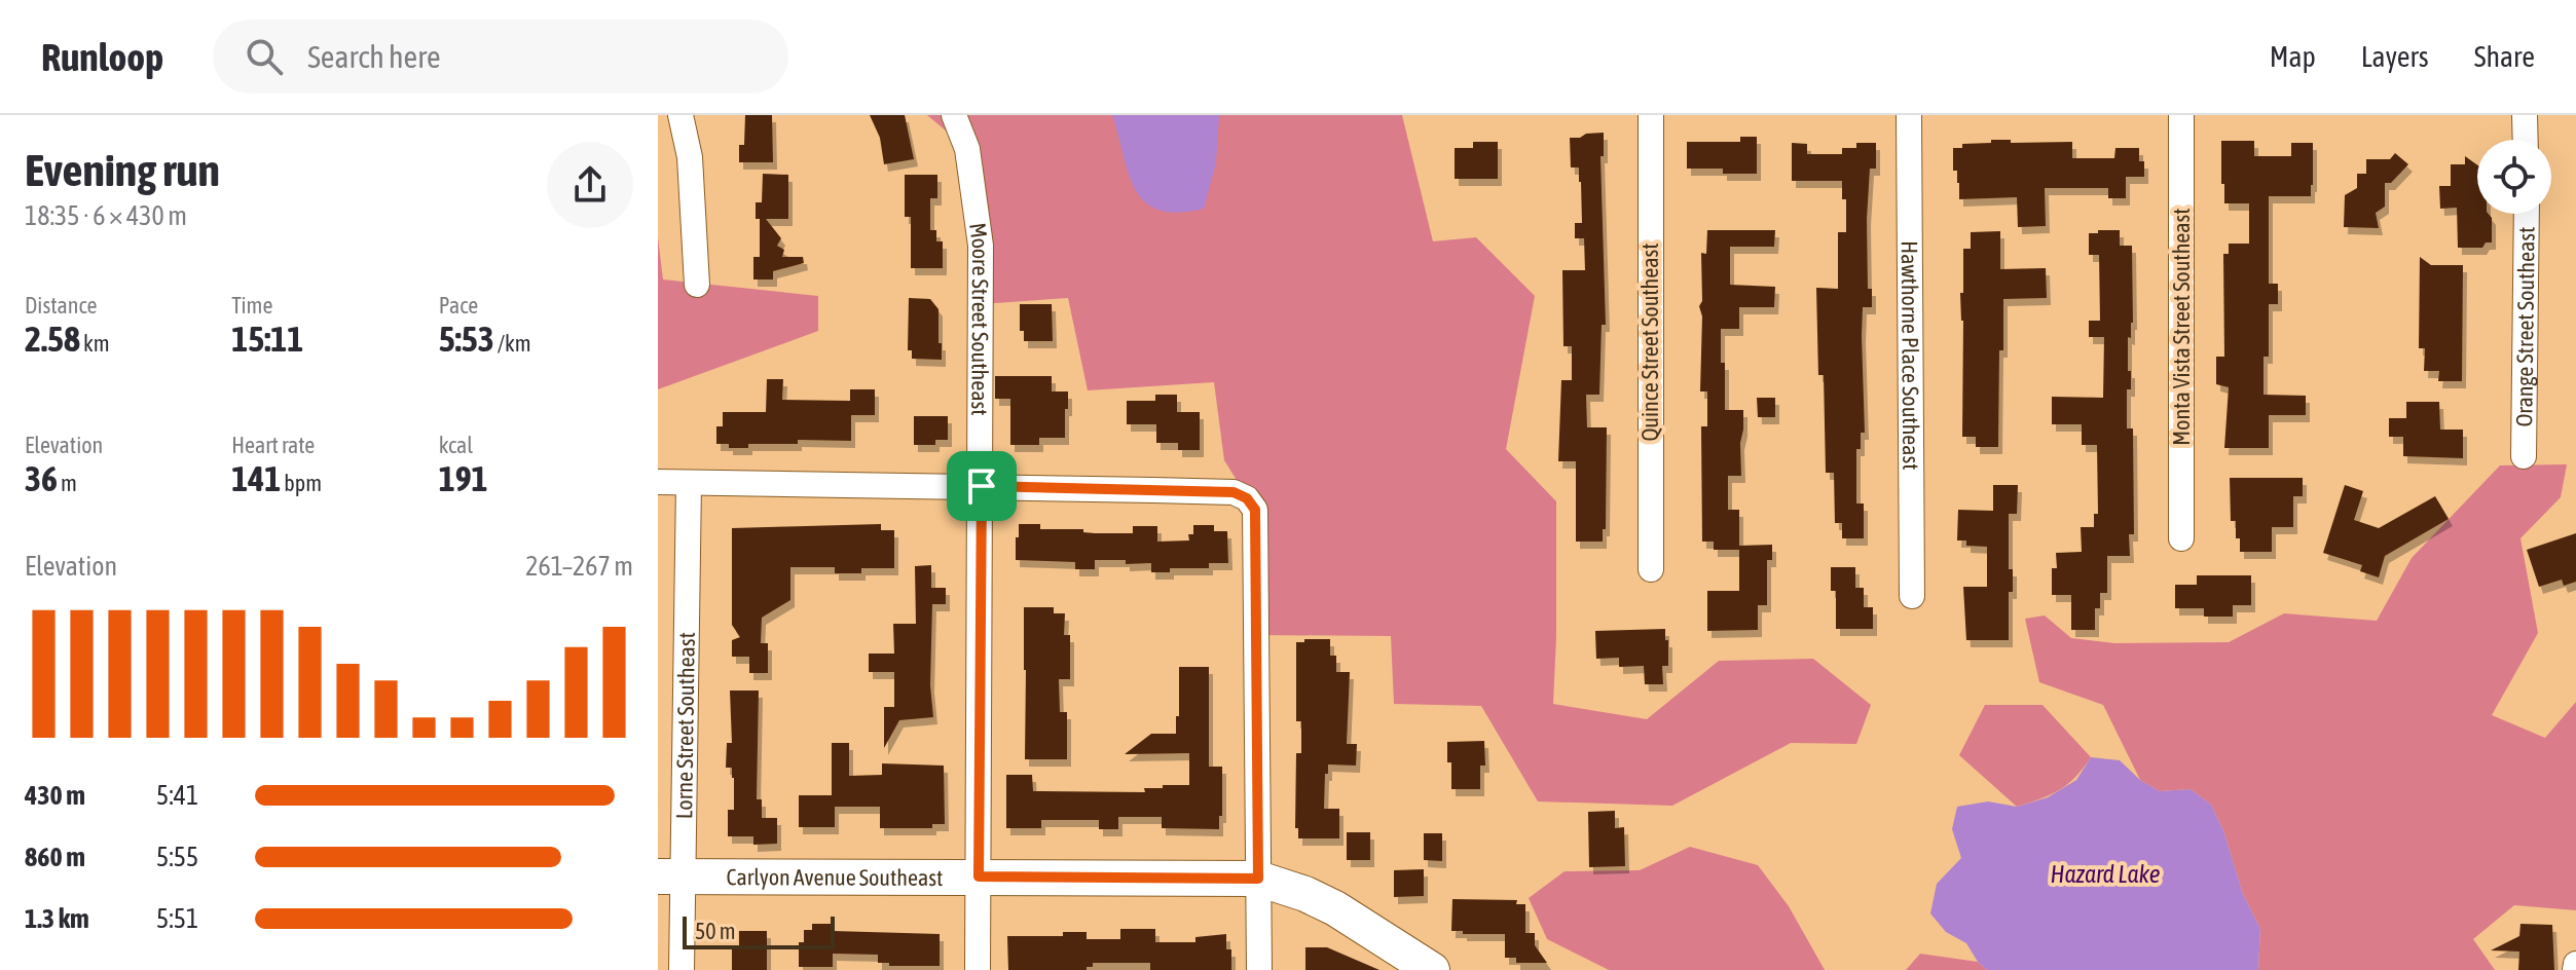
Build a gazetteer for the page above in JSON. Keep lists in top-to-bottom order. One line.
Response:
{"streets":{"street":["Moore Street Southeast","Monta Vista Street Southeast","Orange Street Southeast","Quince Street Southeast","Hawthorne Place Southeast","Lorne Street Southeast","Carlyon Avenue Southeast"]},"crossings":[["Moore Street Southeast","Carlyon Avenue Southeast"],["Lorne Street Southeast","Carlyon Avenue Southeast"]],"water":["Hazard Lake"],"scale_bar":"50 m","page":{"header":"Runloop","search":"Search here","nav":["Map","Layers","Share"],"heading":["Evening run","18:35 · 6 × 430 m"],"stats":[["Distance","2.58 km"],["Time","15:11"],["Pace","5:53 /km"],["Elevation","36 m"],["Heart rate","141 bpm"],["kcal","191"]],"chart":["Elevation","261–267 m"],"list":[{"name":"430 m","note":"5:41"},{"name":"860 m","note":"5:55"},{"name":"1.3 km","note":"5:51"}],"scale":"50 m"}}
